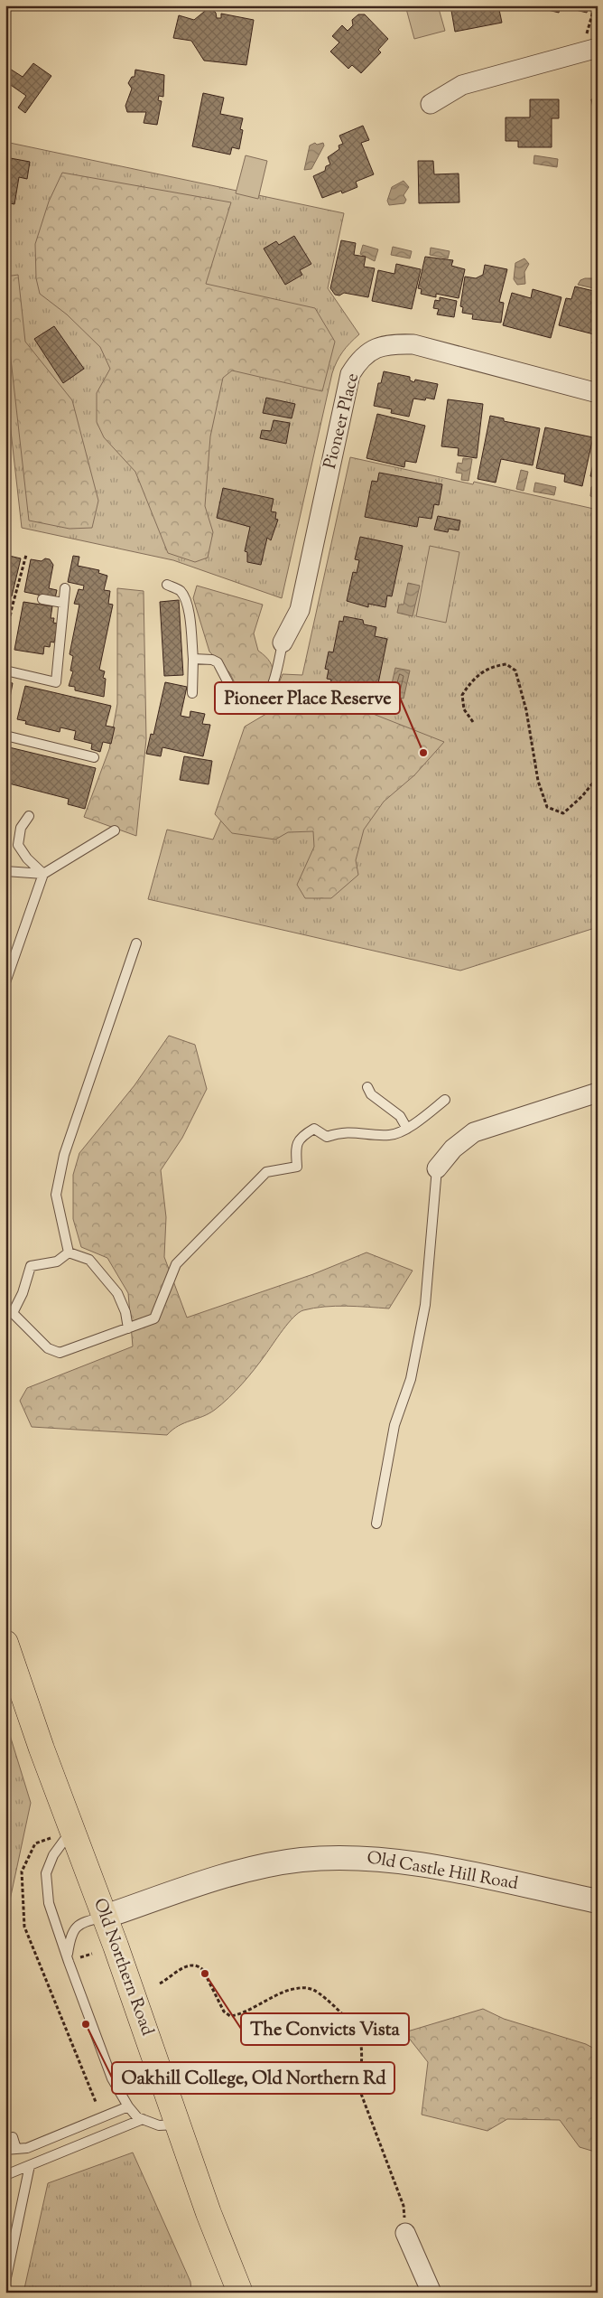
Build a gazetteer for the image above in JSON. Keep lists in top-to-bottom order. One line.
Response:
{"streets":{"main road":["Old Northern Road"],"street":["Pioneer Place","Old Castle Hill Road"]},"crossings":[["Old Castle Hill Road","Old Northern Road"]],"places":["Pioneer Place Reserve","The Convicts Vista","Oakhill College, Old Northern Rd"]}
